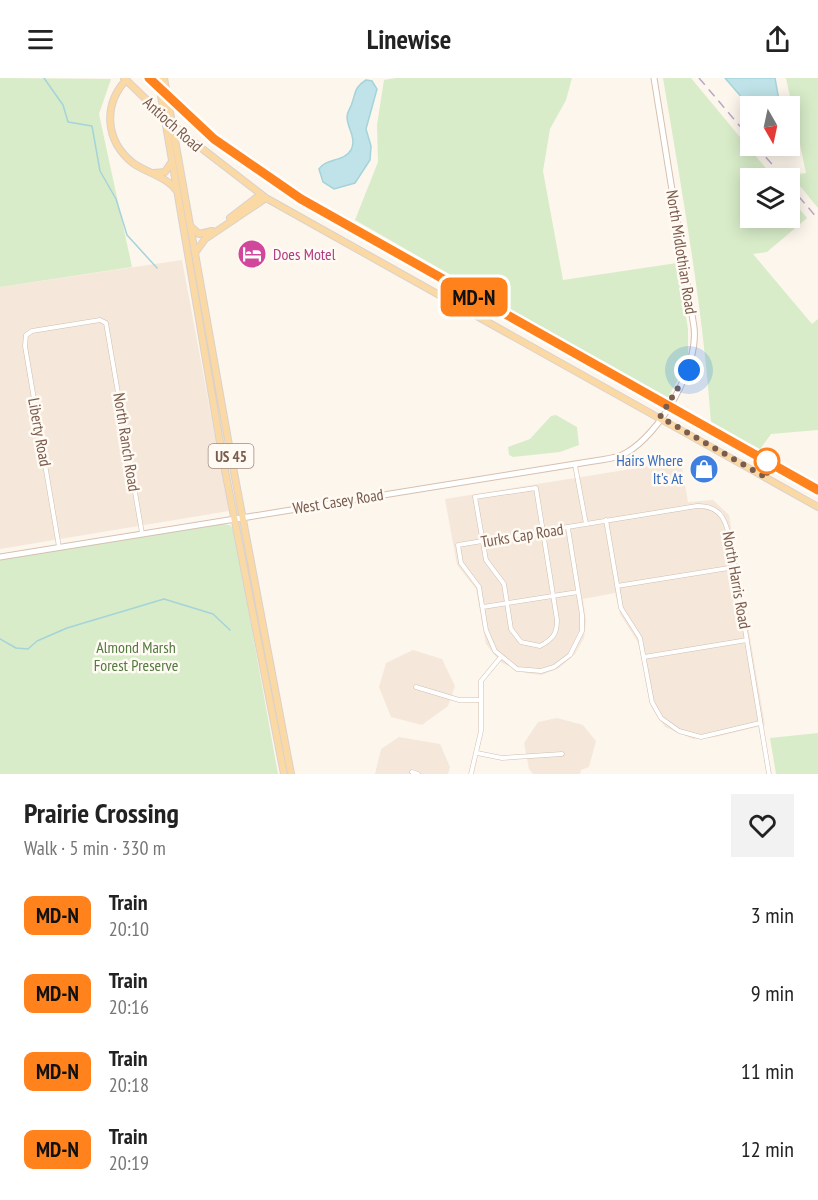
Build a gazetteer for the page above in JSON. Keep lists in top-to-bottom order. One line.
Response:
{"streets":{"main road":["Antioch Road","North Midlothian Road","US 45","West Casey Road"],"street":["Liberty Road","North Ranch Road","Turks Cap Road","North Harris Road"]},"crossings":[["Antioch Road","North Midlothian Road"],["Antioch Road","West Casey Road"],["North Midlothian Road","West Casey Road"],["Liberty Road","North Ranch Road"],["Liberty Road","West Casey Road"],["North Ranch Road","West Casey Road"],["US 45","West Casey Road"],["Turks Cap Road","North Harris Road"]],"parks":["Almond Marsh Forest Preserve"],"places":{"hotel":["Does Motel"],"shop":["Hairs Where It's At"]},"north":"bottom","page":{"header":"Linewise","on_map":"MD-N","heading":["Prairie Crossing","Walk · 5 min · 330 m"],"list":[{"mark":"MD-N","name":"Train","note":"20:10","value":"3 min"},{"mark":"MD-N","name":"Train","note":"20:16","value":"9 min"},{"mark":"MD-N","name":"Train","note":"20:18","value":"11 min"},{"mark":"MD-N","name":"Train","note":"20:19","value":"12 min"}]}}
